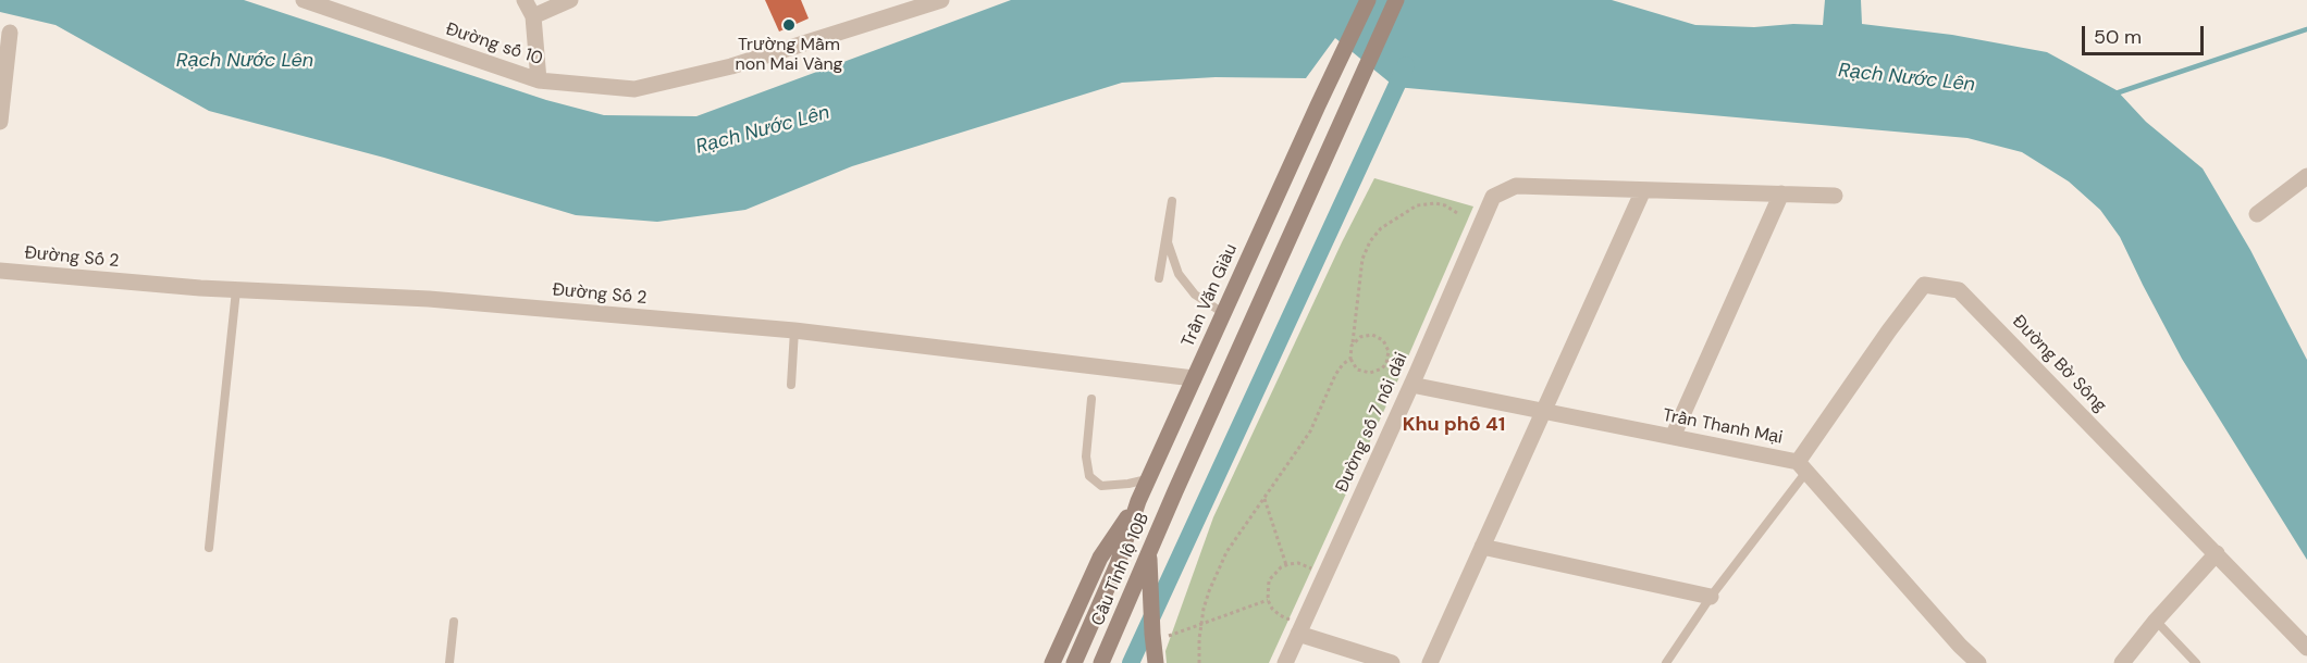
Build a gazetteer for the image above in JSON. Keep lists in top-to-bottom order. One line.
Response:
{"streets":{"main road":["Trần Văn Giàu","Cầu Tỉnh lộ 10B"],"street":["Đường số 10","Đường Số 2","Đường Bờ Sông","Đường số 7 nối dài","Trần Thanh Mại"]},"crossings":[["Đường Số 2","Trần Văn Giàu"],["Trần Văn Giàu","Cầu Tỉnh lộ 10B"],["Đường Bờ Sông","Trần Thanh Mại"],["Đường số 7 nối dài","Trần Thanh Mại"]],"districts":["Khu phố 41"],"water":["Rạch Nước Lên"],"places":["Trường Mầm non Mai Vàng"],"scale_bar":"50 m"}
